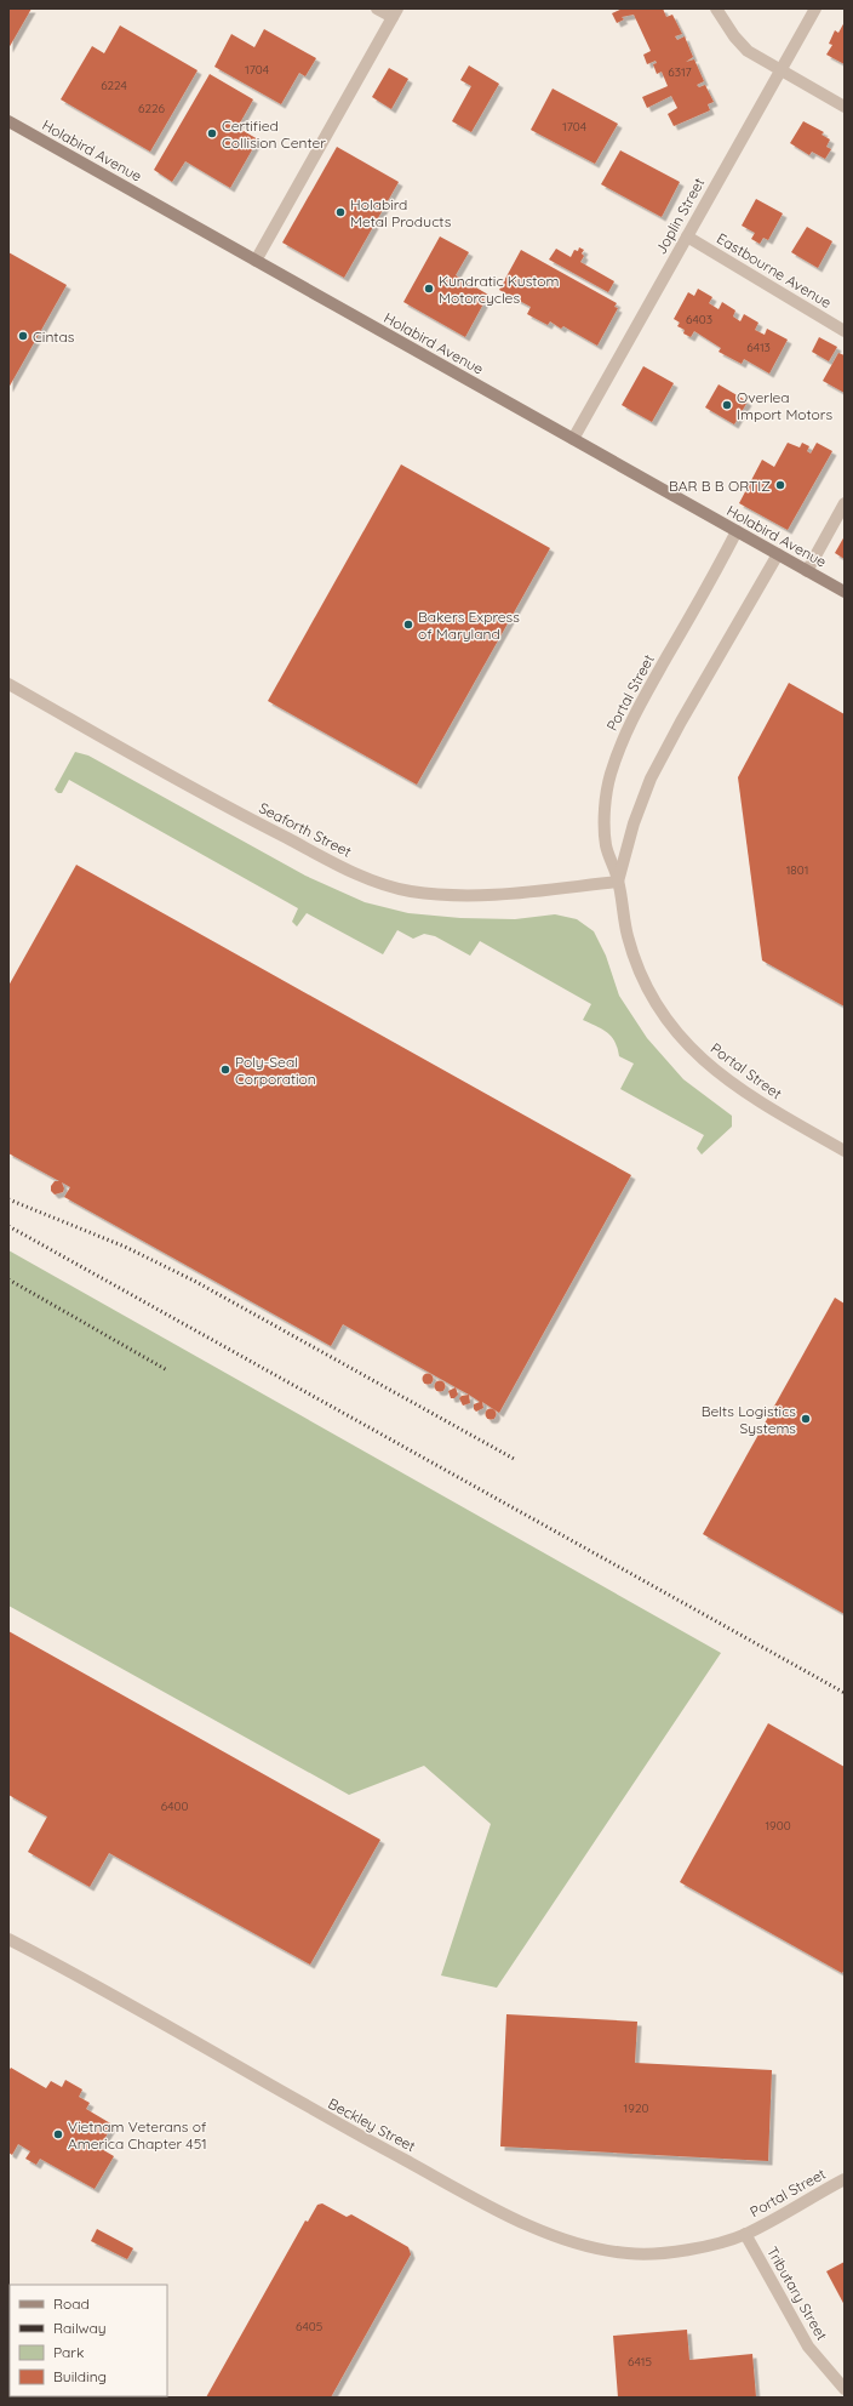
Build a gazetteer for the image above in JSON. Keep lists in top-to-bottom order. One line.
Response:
{"streets":{"main road":["Holabird Avenue"],"street":["Joplin Street","Eastbourne Avenue","Portal Street","Seaforth Street","Beckley Street","Tributary Street"]},"crossings":[["Holabird Avenue","Joplin Street"],["Holabird Avenue","Portal Street"],["Joplin Street","Eastbourne Avenue"],["Portal Street","Seaforth Street"],["Portal Street","Beckley Street"],["Portal Street","Tributary Street"],["Beckley Street","Tributary Street"]],"places":["Certified Collision Center","Holabird Metal Products","Kundratic Kustom Motorcycles","Cintas","Overlea Import Motors","BAR B B ORTIZ","Bakers Express of Maryland","Poly-Seal Corporation","Belts Logistics Systems","Vietnam Veterans of America Chapter 451"],"house_numbers":["1704","6317","6224","6226","1704","6403","6413","1801","6400","1900","1920","6405","6415"],"legend":["Road","Railway","Park","Building"]}
